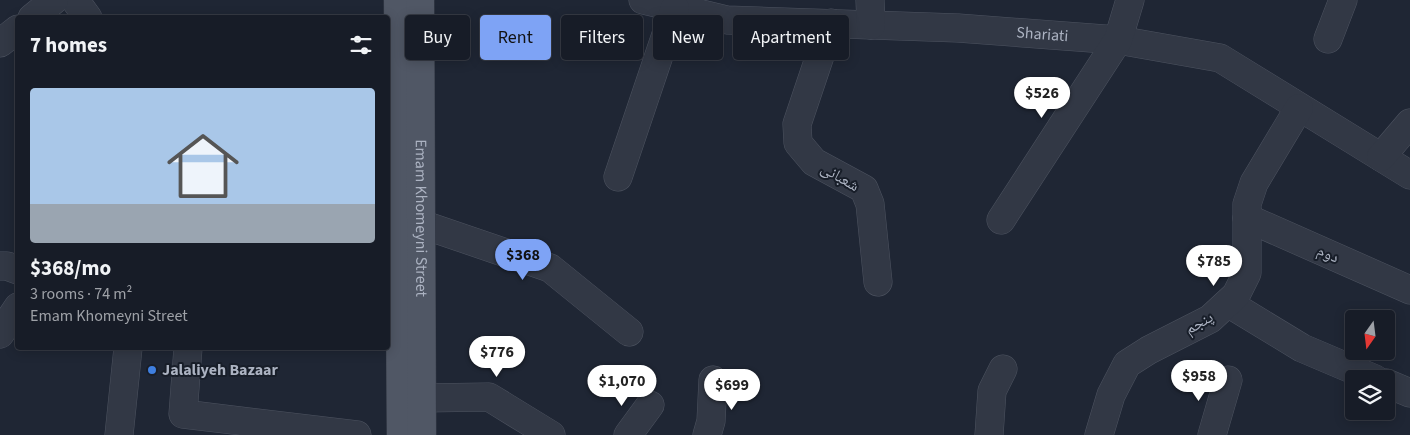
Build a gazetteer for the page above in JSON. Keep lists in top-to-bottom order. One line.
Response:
{"streets":{"main road":["Emam Khomeyni Street"],"street":["Shariati","شعبانی","دوم","پنجم"]},"crossings":[["Shariati","پنجم"],["دوم","پنجم"]],"places":["Jalaliyeh Bazaar"],"north":"bottom","page":{"chip":["Buy","Rent","Filters","New","Apartment"],"heading":"7 homes","list":[{"name":"$368/mo","note":"3 rooms · 74 m² · Emam Khomeyni Street"}],"price":["$526","$368","$785","$776","$958","$1,070","$699"]}}
